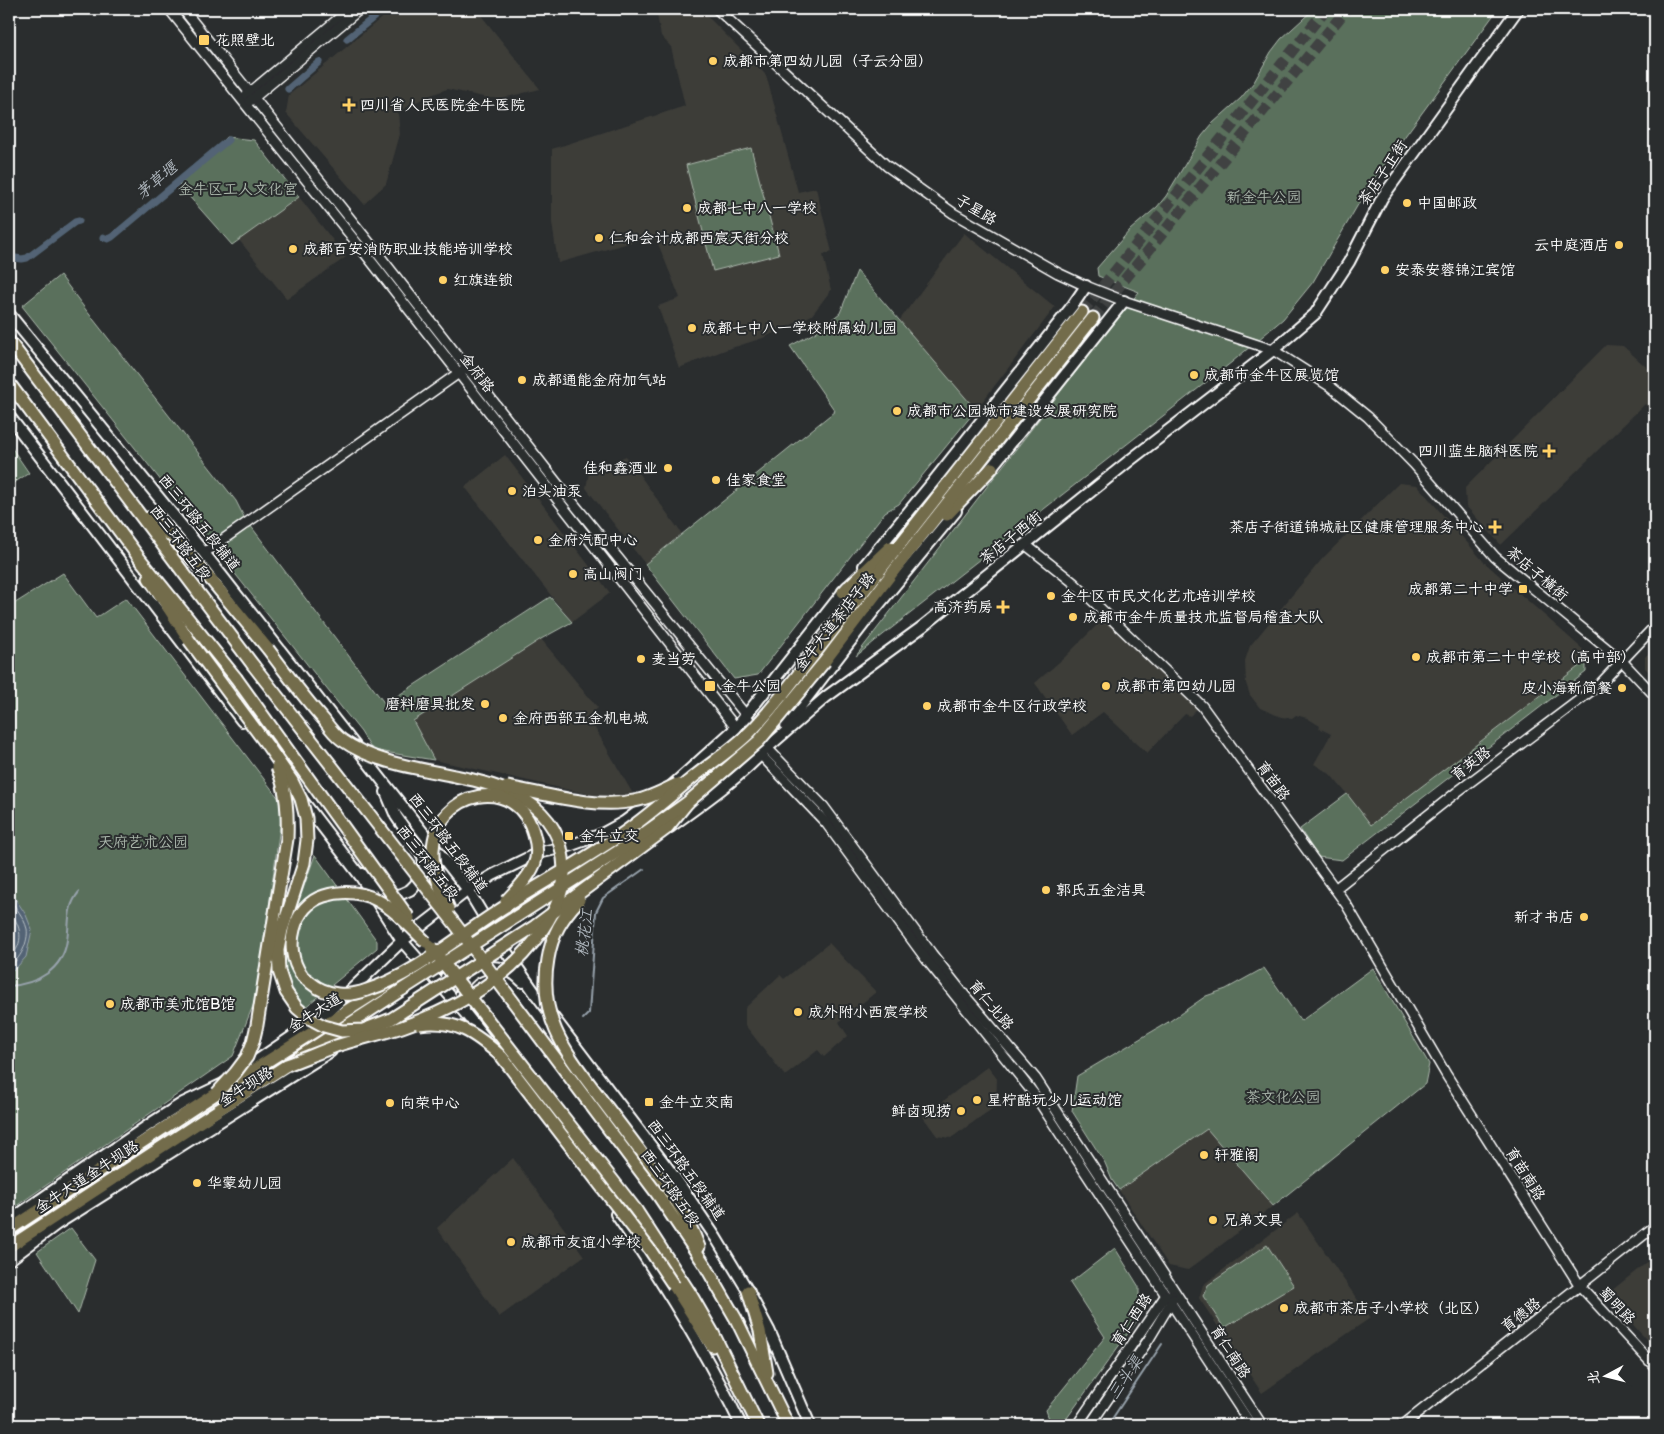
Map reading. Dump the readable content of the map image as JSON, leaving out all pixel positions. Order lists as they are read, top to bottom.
{
  "streets": {
    "highway": [
      "西三环路五段",
      "金牛大道茶店子路",
      "金牛大道",
      "金牛大道金牛坝路"
    ],
    "main road": [
      "茶店子正街",
      "金府路",
      "西三环路五段辅道",
      "茶店子西街",
      "金牛坝路"
    ],
    "street": [
      "子星路",
      "茶店子横街",
      "育英路",
      "育苗路",
      "育苗南路",
      "蜀明路",
      "育德路",
      "育仁西路",
      "育仁南路"
    ]
  },
  "crossings": [
    ["茶店子正街", "子星路"],
    ["茶店子正街", "茶店子西街"],
    ["茶店子正街", "茶店子横街"],
    ["子星路", "茶店子西街"],
    ["子星路", "茶店子横街"],
    ["子星路", "金牛坝路"],
    ["金府路", "茶店子西街"],
    ["金府路", "金牛坝路"],
    ["西三环路五段辅道", "金牛坝路"],
    ["茶店子西街", "茶店子横街"],
    ["茶店子西街", "育苗路"],
    ["茶店子横街", "育英路"],
    ["金牛大道茶店子路", "金牛大道"],
    ["育英路", "育苗路"],
    ["育苗路", "育苗南路"],
    ["金牛大道", "金牛大道金牛坝路"],
    ["金牛坝路", "金牛大道金牛坝路"],
    ["育苗南路", "蜀明路"],
    ["育苗南路", "育德路"],
    ["蜀明路", "育德路"],
    ["育仁西路", "育仁南路"]
  ],
  "water": ["茅草堰", "桃花江", "三斗渠"],
  "parks": [
    "金牛区工人文化宫",
    "新金牛公园",
    "天府艺术公园",
    "茶文化公园"
  ],
  "places": {
    "transit": [
      "花照壁北",
      "成都第二十中学",
      "金牛公园",
      "金牛立交",
      "金牛立交南"
    ],
    "other": [
      "成都市第四幼儿园（子云分园）",
      "中国邮政",
      "成都七中八一学校",
      "仁和会计成都西宸天街分校",
      "云中庭酒店",
      "成都百安消防职业技能培训学校",
      "安泰安蓉锦江宾馆",
      "红旗连锁",
      "成都七中八一学校附属幼儿园",
      "成都市金牛区展览馆",
      "成都通能金府加气站",
      "成都市公园城市建设发展研究院",
      "佳和鑫酒业",
      "佳家食堂",
      "泊头油泵",
      "金府汽配中心",
      "高山阀门",
      "金牛区市民文化艺术培训学校",
      "成都市金牛质量技术监督局稽查大队",
      "成都市第二十中学校（高中部）",
      "麦当劳",
      "成都市第四幼儿园",
      "皮小海新简餐",
      "磨料磨具批发",
      "成都市金牛区行政学校",
      "金府西部五金机电城",
      "郭氏五金洁具",
      "新才书店",
      "成都市美术馆B馆",
      "成外附小西宸学校",
      "星柠酷玩少儿运动馆",
      "向荣中心",
      "鲜卤现捞",
      "轩雅阁",
      "华蒙幼儿园",
      "兄弟文具",
      "成都市友谊小学校",
      "成都市茶店子小学校（北区）"
    ],
    "health": [
      "四川省人民医院金牛医院",
      "四川蓝生脑科医院",
      "茶店子街道锦城社区健康管理服务中心",
      "高济药房"
    ]
  },
  "north": "left"
}
